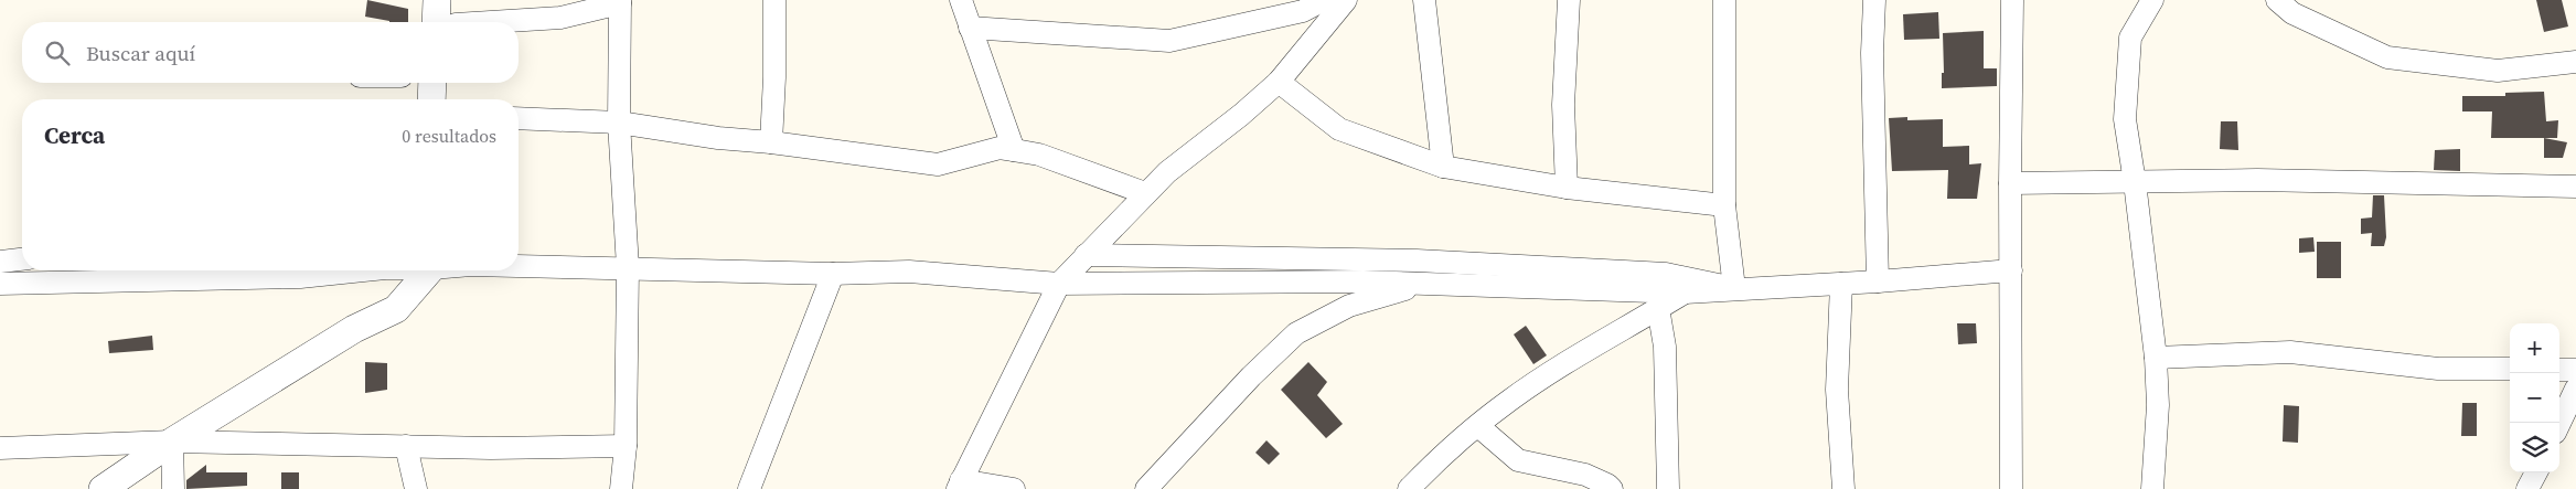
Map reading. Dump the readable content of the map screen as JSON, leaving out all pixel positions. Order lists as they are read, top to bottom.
{
  "page": {
    "search": "Buscar aquí",
    "heading": ["Cerca", "0 resultados"],
    "map_buttons": ["+", "−"]
  }
}
